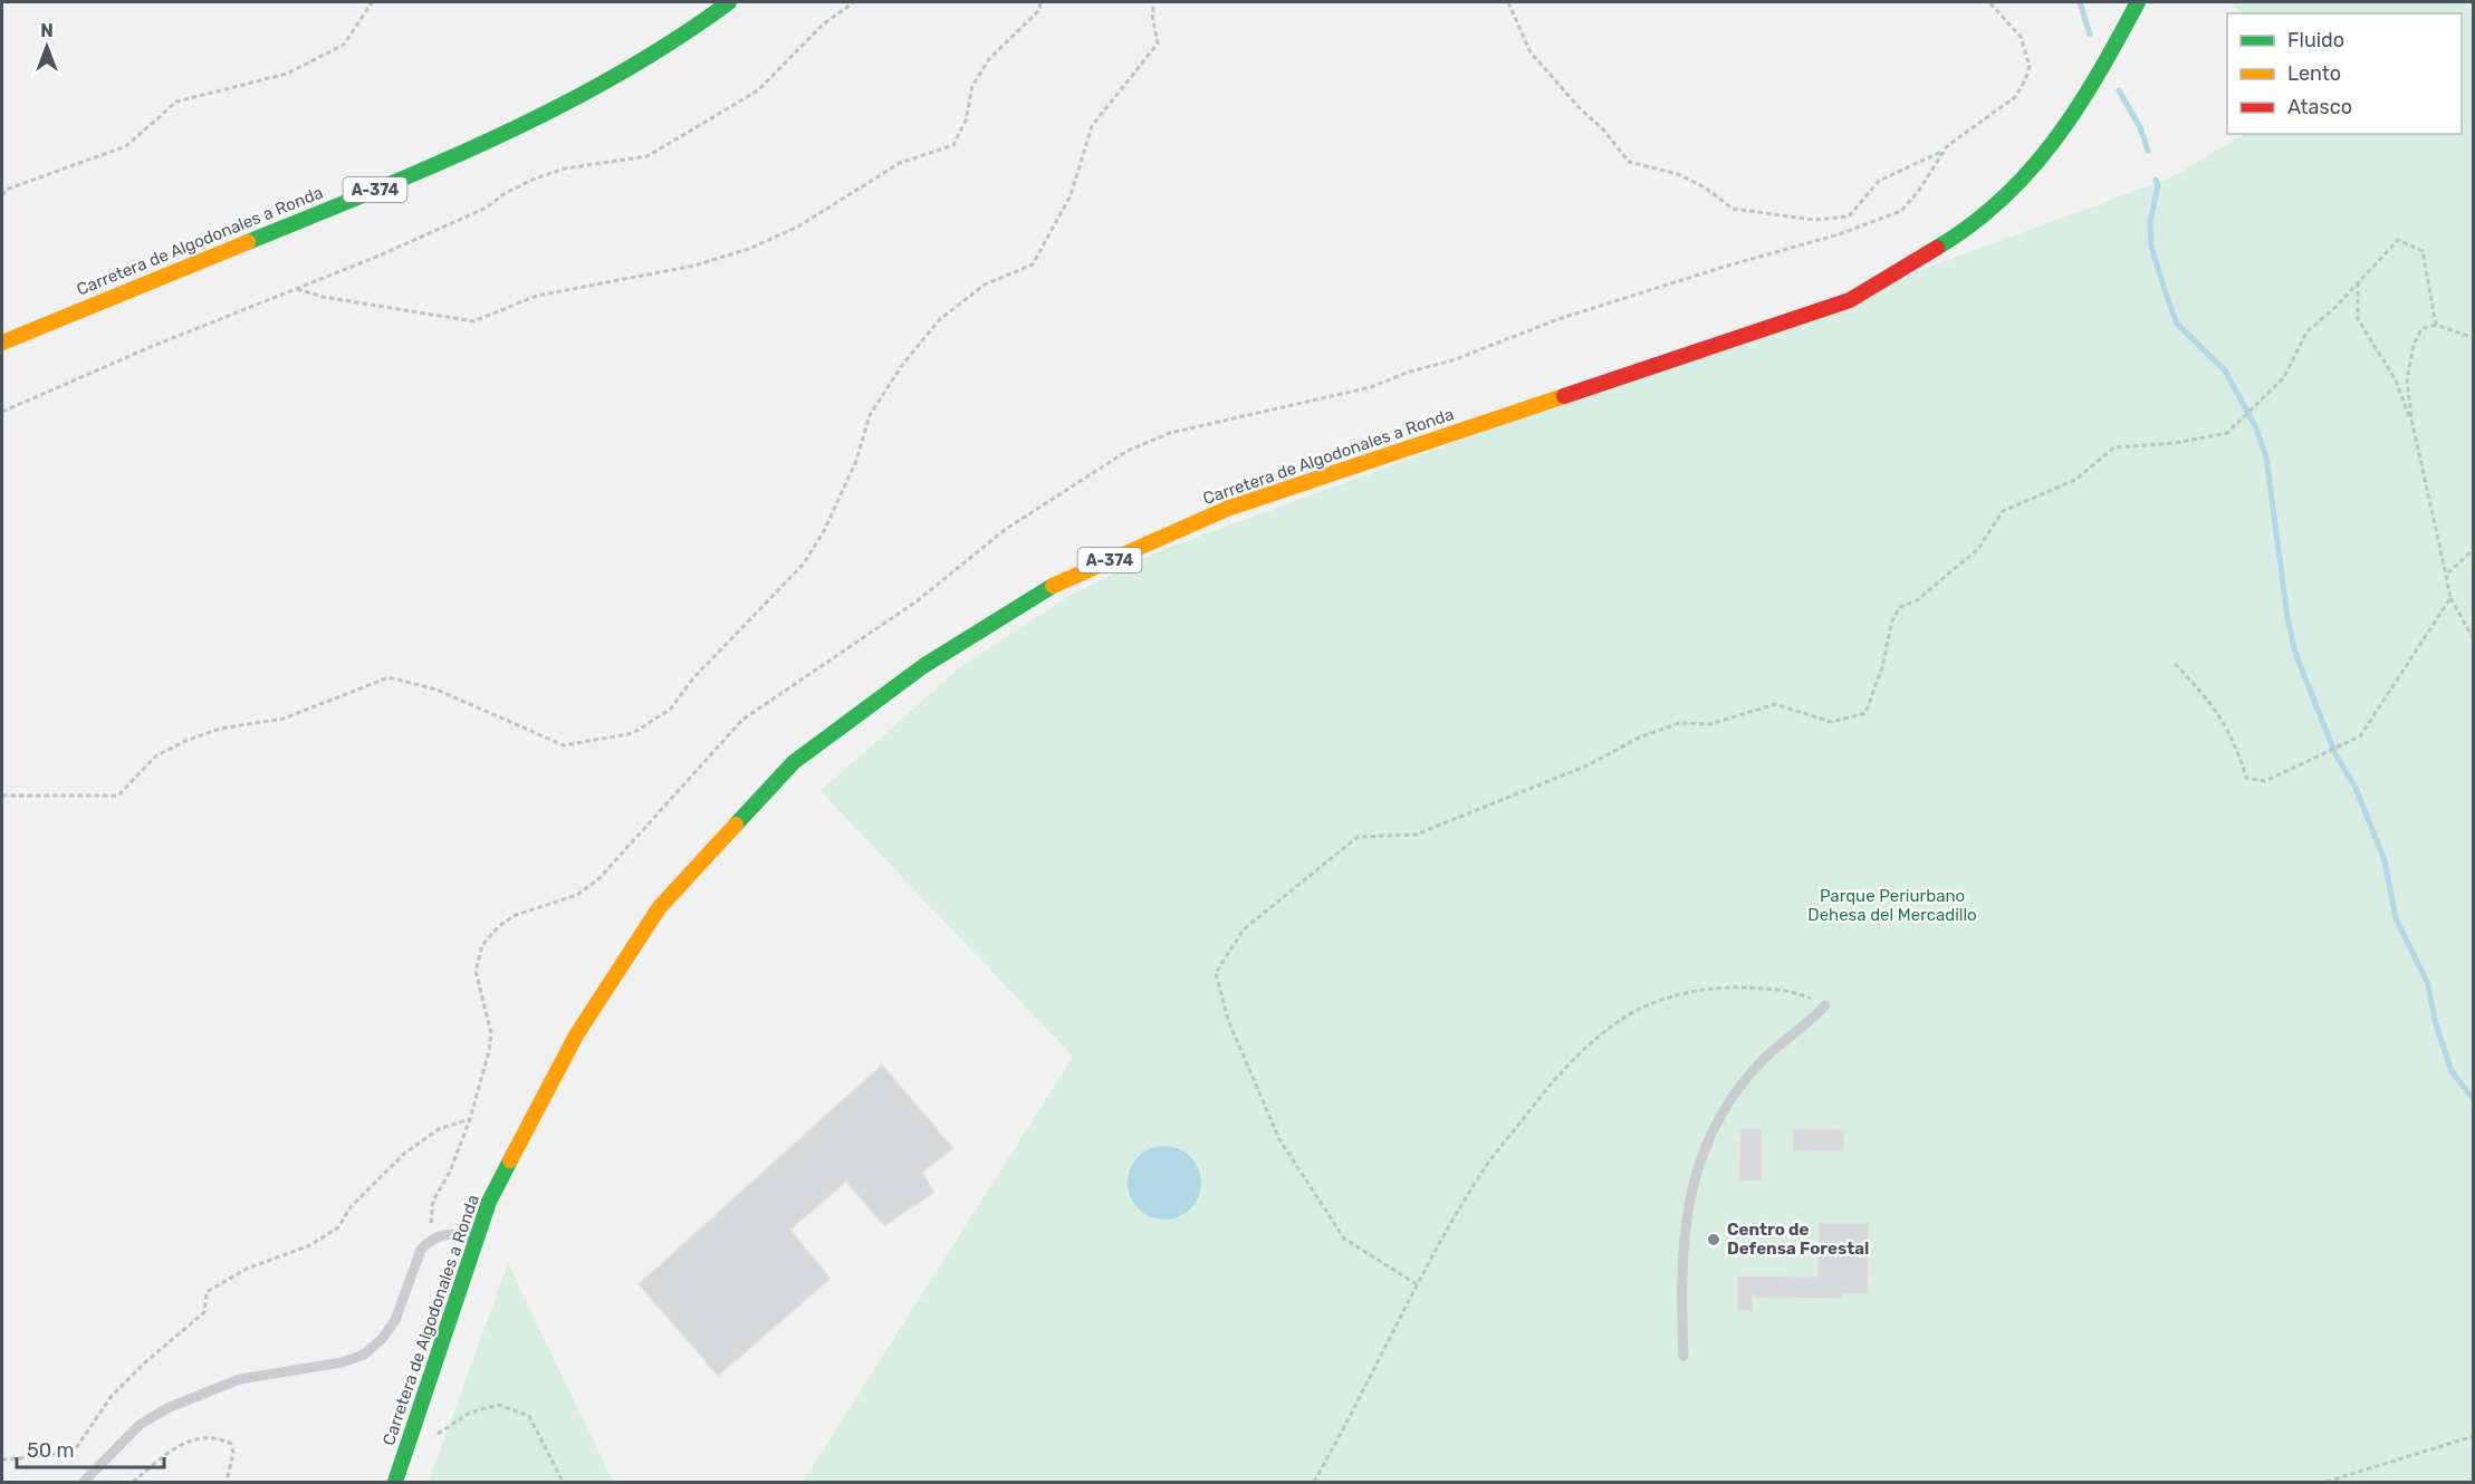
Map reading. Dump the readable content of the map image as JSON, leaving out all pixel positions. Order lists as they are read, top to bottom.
{
  "streets": {
    "main road": ["A-374", "Carretera de Algodonales a Ronda"]
  },
  "parks": ["Parque Periurbano Dehesa del Mercadillo"],
  "places": ["Centro de Defensa Forestal"],
  "legend": ["Fluido", "Lento", "Atasco"],
  "scale_bar": "50 m",
  "north": "top"
}
